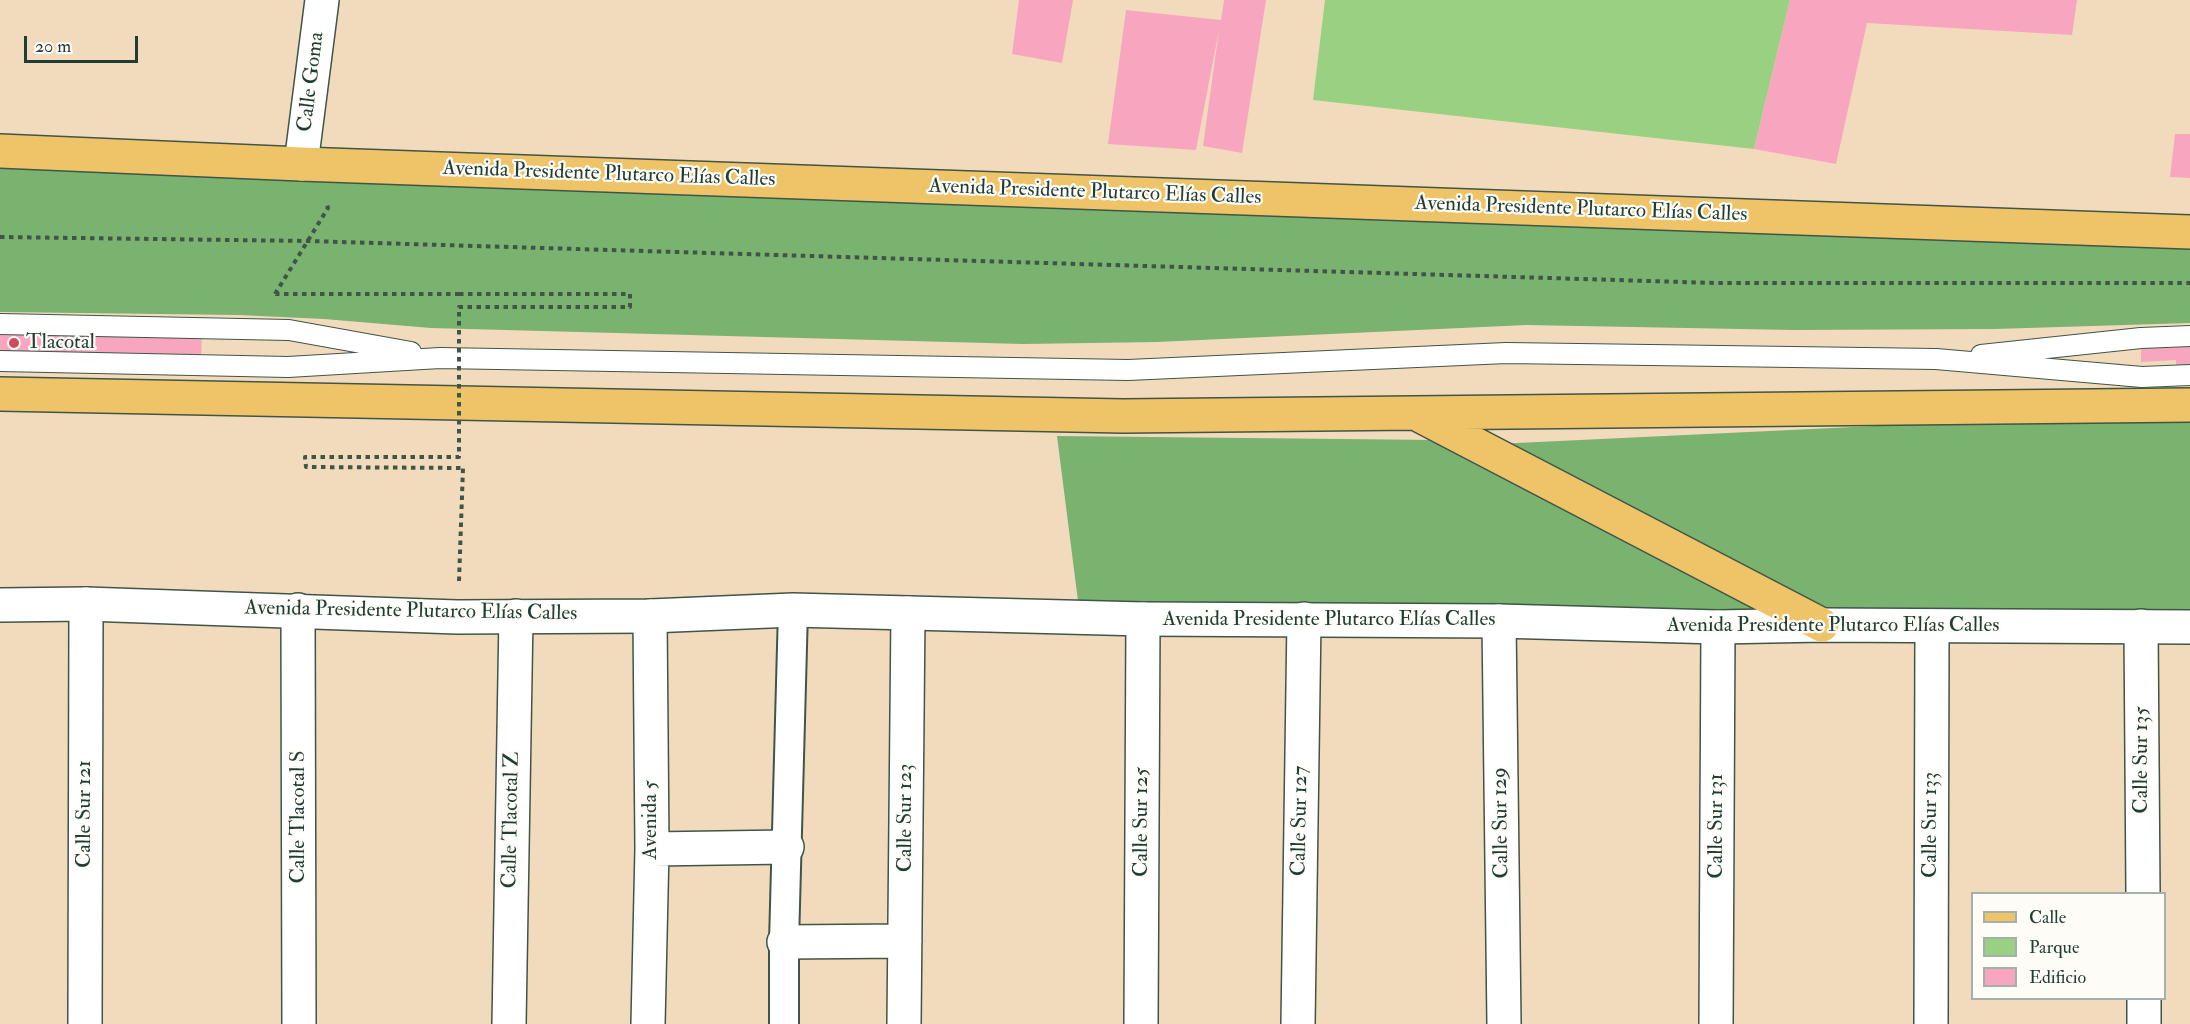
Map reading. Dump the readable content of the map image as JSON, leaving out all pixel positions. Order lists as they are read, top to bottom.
{
  "streets": {
    "main road": ["Avenida Presidente Plutarco Elías Calles"],
    "street": [
      "Calle Goma",
      "Calle Sur 135",
      "Calle Sur 121",
      "Calle Tlacotal S",
      "Calle Sur 123",
      "Calle Tlacotal Z",
      "Avenida 5",
      "Calle Sur 127",
      "Calle Sur 125",
      "Calle Sur 129",
      "Calle Sur 133",
      "Calle Sur 131"
    ]
  },
  "crossings": [
    ["Calle Goma", "Avenida Presidente Plutarco Elías Calles"],
    ["Avenida Presidente Plutarco Elías Calles", "Calle Sur 135"],
    ["Avenida Presidente Plutarco Elías Calles", "Calle Sur 121"],
    ["Avenida Presidente Plutarco Elías Calles", "Calle Tlacotal S"],
    ["Avenida Presidente Plutarco Elías Calles", "Calle Sur 123"],
    ["Avenida Presidente Plutarco Elías Calles", "Calle Tlacotal Z"],
    ["Avenida Presidente Plutarco Elías Calles", "Avenida 5"],
    ["Avenida Presidente Plutarco Elías Calles", "Calle Sur 127"],
    ["Avenida Presidente Plutarco Elías Calles", "Calle Sur 125"],
    ["Avenida Presidente Plutarco Elías Calles", "Calle Sur 129"],
    ["Avenida Presidente Plutarco Elías Calles", "Calle Sur 133"],
    ["Avenida Presidente Plutarco Elías Calles", "Calle Sur 131"]
  ],
  "places": ["Tlacotal"],
  "legend": ["Calle", "Parque", "Edificio"],
  "scale_bar": "20 m"
}
